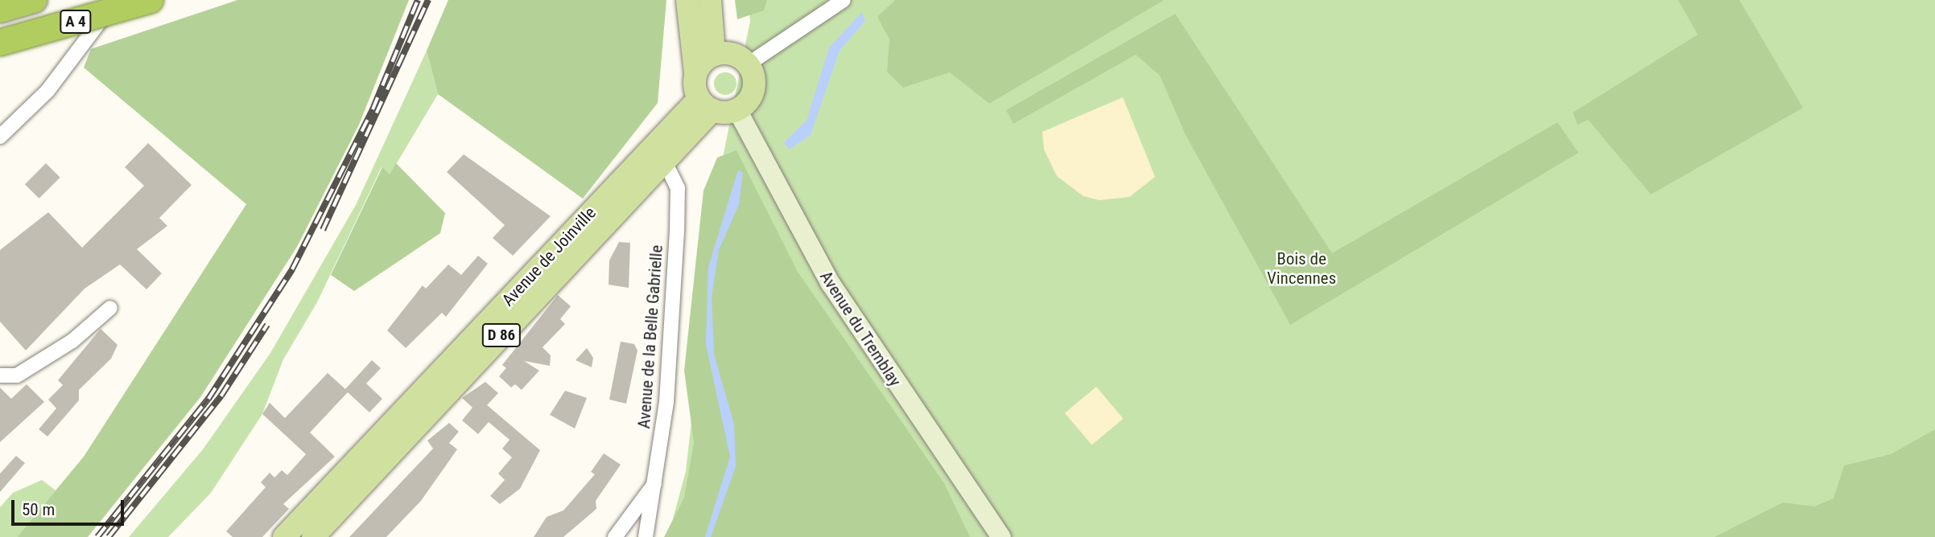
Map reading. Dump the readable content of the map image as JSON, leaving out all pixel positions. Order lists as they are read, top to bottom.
{
  "streets": {
    "highway": ["A 4"],
    "main road": ["Avenue de Joinville", "Avenue du Tremblay", "D 86"],
    "street": ["Avenue de la Belle Gabrielle"]
  },
  "crossings": [
    ["Avenue de Joinville", "Avenue du Tremblay"],
    ["Avenue de Joinville", "Avenue de la Belle Gabrielle"]
  ],
  "parks": ["Bois de Vincennes"],
  "scale_bar": "50 m"
}
